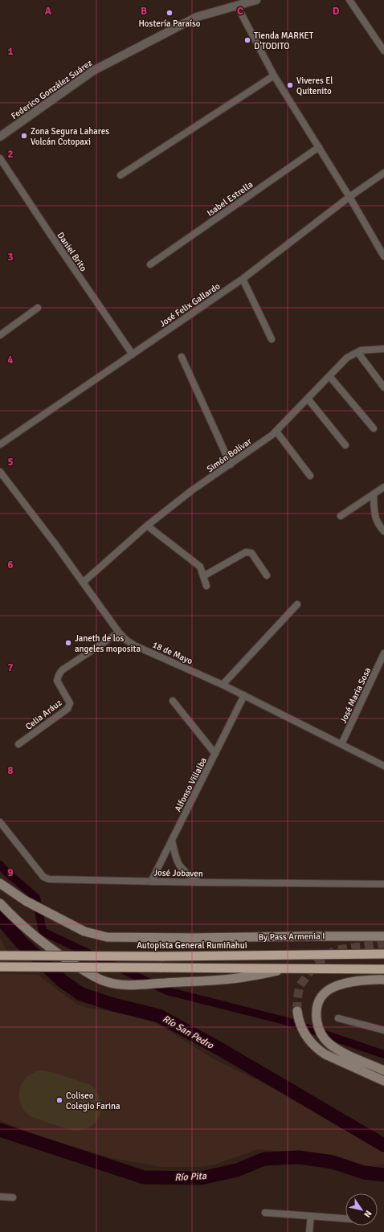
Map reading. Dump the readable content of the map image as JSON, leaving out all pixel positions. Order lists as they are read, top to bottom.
{
  "streets": {
    "highway": ["Autopista General Rumiñahui"],
    "main road": ["By Pass Armenia I"],
    "street": [
      "Federico González Suárez",
      "Isabel Estrella",
      "Daniel Brito",
      "José Felix Gallardo",
      "Simón Bolívar",
      "18 de Mayo",
      "José María Sosa",
      "Celia Aráuz",
      "Alfonso Villalba",
      "José Jobaven"
    ]
  },
  "crossings": [
    ["Daniel Brito", "José Felix Gallardo"],
    ["Simón Bolívar", "18 de Mayo"],
    ["18 de Mayo", "José María Sosa"],
    ["18 de Mayo", "Celia Aráuz"],
    ["18 de Mayo", "Alfonso Villalba"],
    ["Alfonso Villalba", "José Jobaven"]
  ],
  "water": ["Río San Pedro", "Río Pita"],
  "places": [
    "Hostería Paraíso",
    "Tienda MARKET D'TODITO",
    "Viveres El Quitenito",
    "Zona Segura Lahares Volcán Cotopaxi",
    "Janeth de los angeles moposita",
    "Coliseo Colegio Farina"
  ],
  "north": "bottom right",
  "grid": {
    "columns": [
      "A",
      "B",
      "C",
      "D"
    ],
    "rows": [
      "1",
      "2",
      "3",
      "4",
      "5",
      "6",
      "7",
      "8",
      "9"
    ]
  }
}
